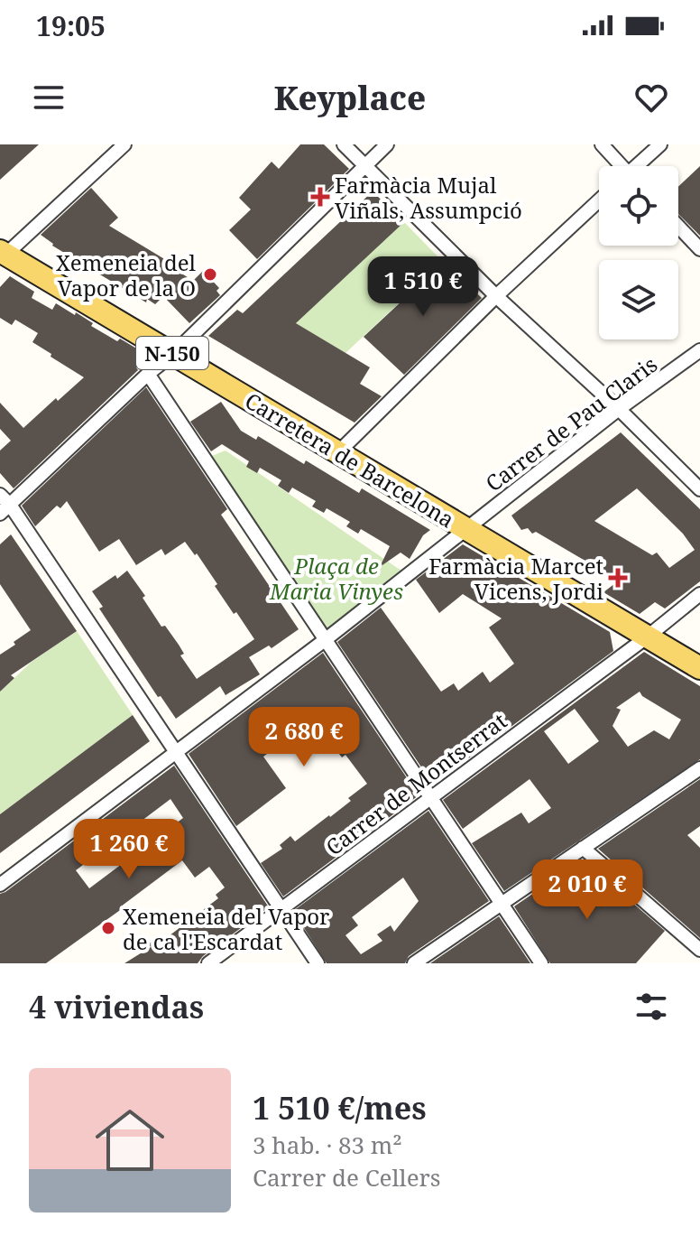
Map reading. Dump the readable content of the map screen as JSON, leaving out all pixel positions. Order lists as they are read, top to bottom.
{
  "streets": {
    "main road": ["N-150", "Carretera de Barcelona"],
    "street": ["Carrer de Pau Claris", "Carrer de Montserrat"]
  },
  "crossings": [
    ["Carrer de Pau Claris", "Carretera de Barcelona"],
    ["Carretera de Barcelona", "Carrer de Montserrat"]
  ],
  "parks": ["Plaça de Maria Vinyes"],
  "places": {
    "health": ["Farmàcia Mujal Viñals, Assumpció", "Farmàcia Marcet Vicens, Jordi"],
    "other": ["Xemeneia del Vapor de la O", "Xemeneia del Vapor de ca l'Escardat"]
  },
  "page": {
    "status": "19:05",
    "header": "Keyplace",
    "price": [
      "1 510 €",
      "2 680 €",
      "1 260 €",
      "2 010 €"
    ],
    "heading": "4 viviendas",
    "list": [
      {
        "name": "1 510 €/mes",
        "note": "3 hab. · 83 m² · Carrer de Cellers"
      }
    ]
  }
}
